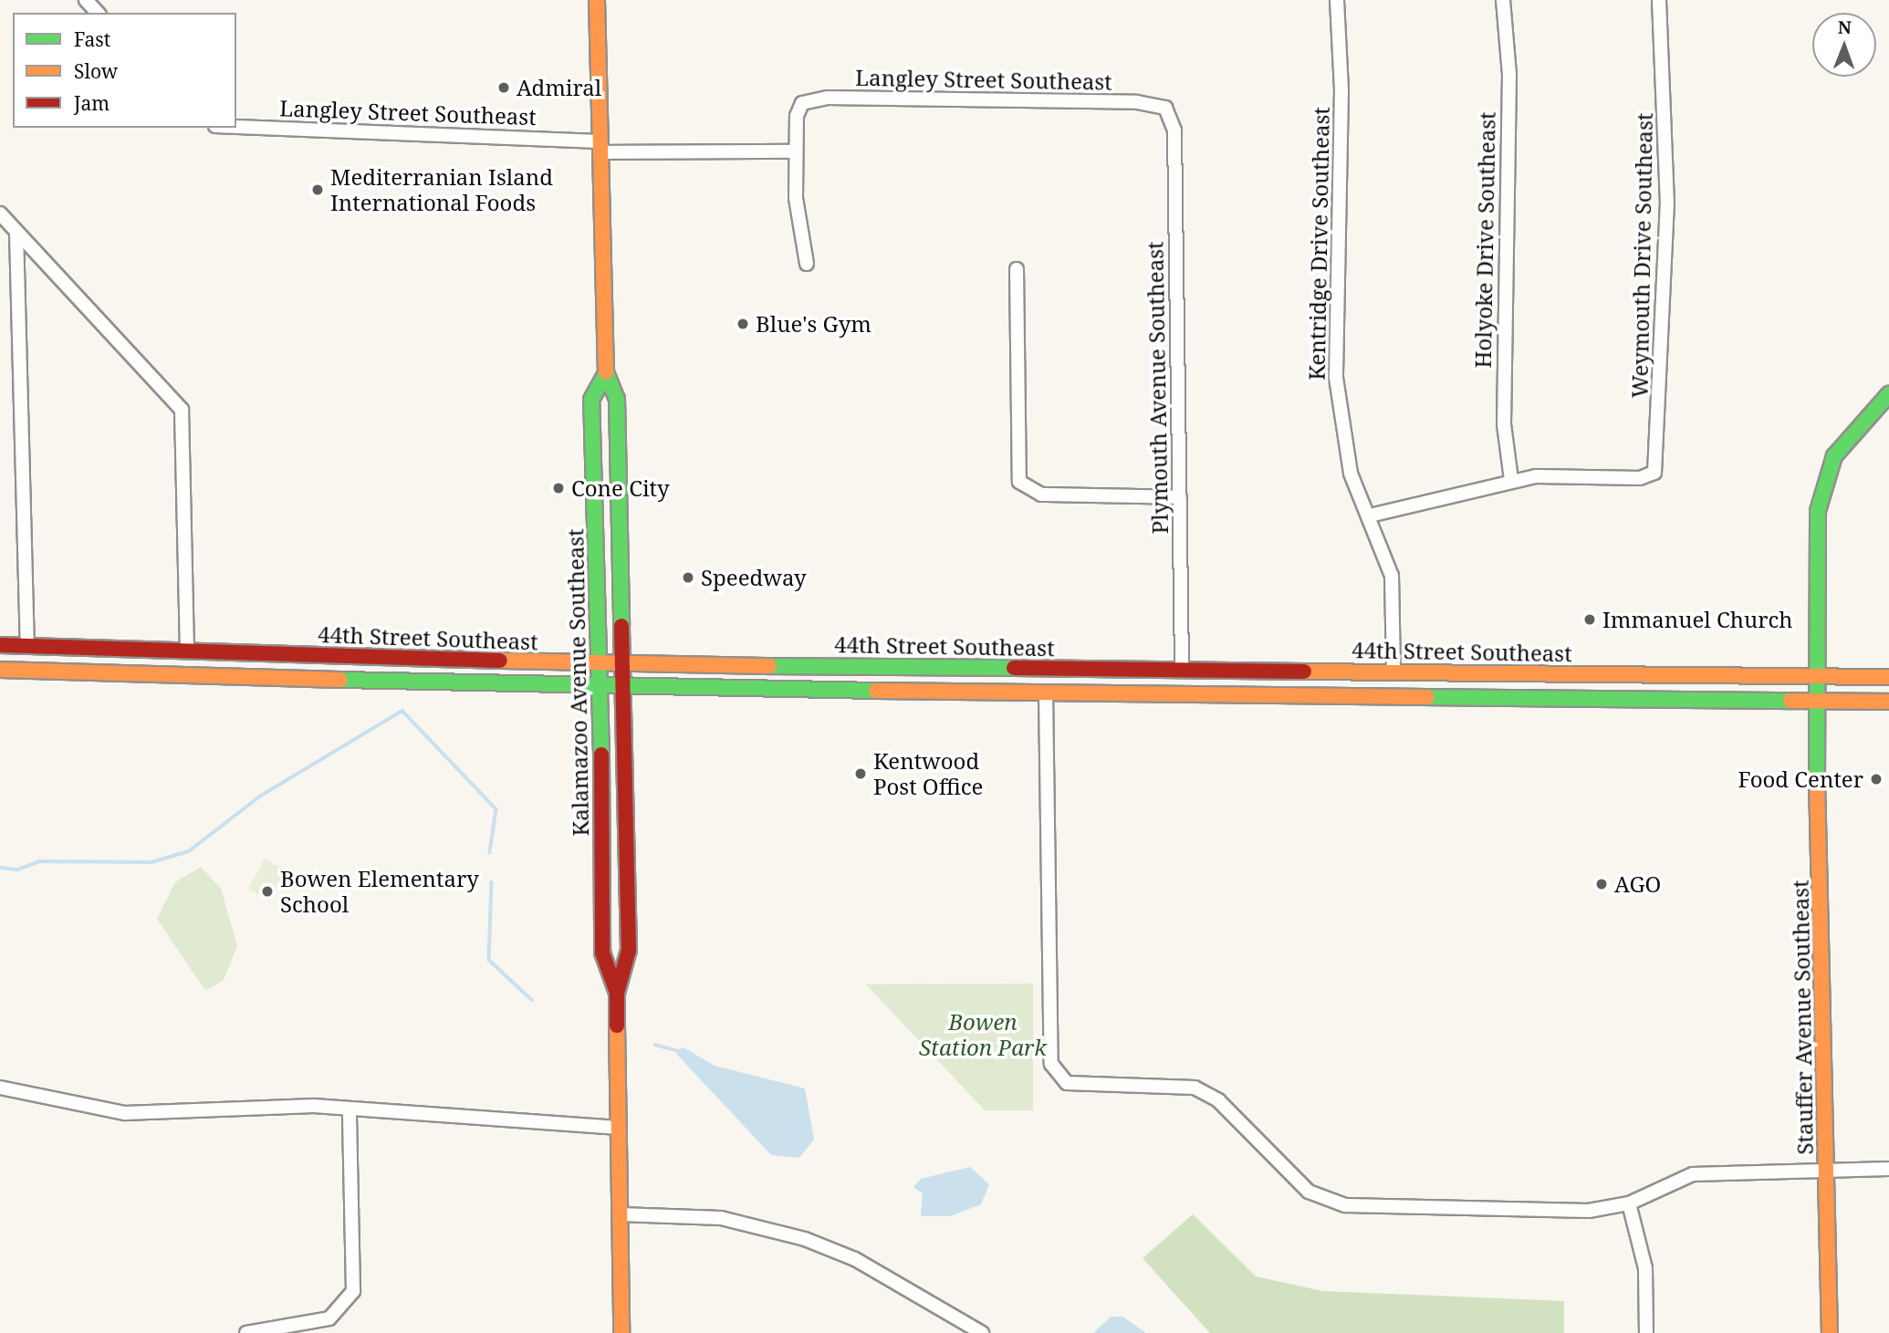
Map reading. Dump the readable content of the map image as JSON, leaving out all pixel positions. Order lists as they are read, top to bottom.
{
  "streets": {
    "main road": ["44th Street Southeast", "Kalamazoo Avenue Southeast", "Stauffer Avenue Southeast"],
    "street": [
      "Langley Street Southeast",
      "Holyoke Drive Southeast",
      "Kentridge Drive Southeast",
      "Weymouth Drive Southeast",
      "Plymouth Avenue Southeast"
    ]
  },
  "crossings": [
    ["Langley Street Southeast", "Plymouth Avenue Southeast"],
    ["Langley Street Southeast", "Kalamazoo Avenue Southeast"],
    ["Holyoke Drive Southeast", "Weymouth Drive Southeast"],
    ["Kentridge Drive Southeast", "44th Street Southeast"],
    ["Plymouth Avenue Southeast", "44th Street Southeast"],
    ["44th Street Southeast", "Kalamazoo Avenue Southeast"],
    ["44th Street Southeast", "Stauffer Avenue Southeast"]
  ],
  "parks": ["Bowen Station Park"],
  "places": [
    "Admiral",
    "Mediterranian Island International Foods",
    "Blue's Gym",
    "Cone City",
    "Speedway",
    "Immanuel Church",
    "Kentwood Post Office",
    "Food Center",
    "AGO",
    "Bowen Elementary School"
  ],
  "legend": ["Fast", "Slow", "Jam"],
  "north": "top"
}
